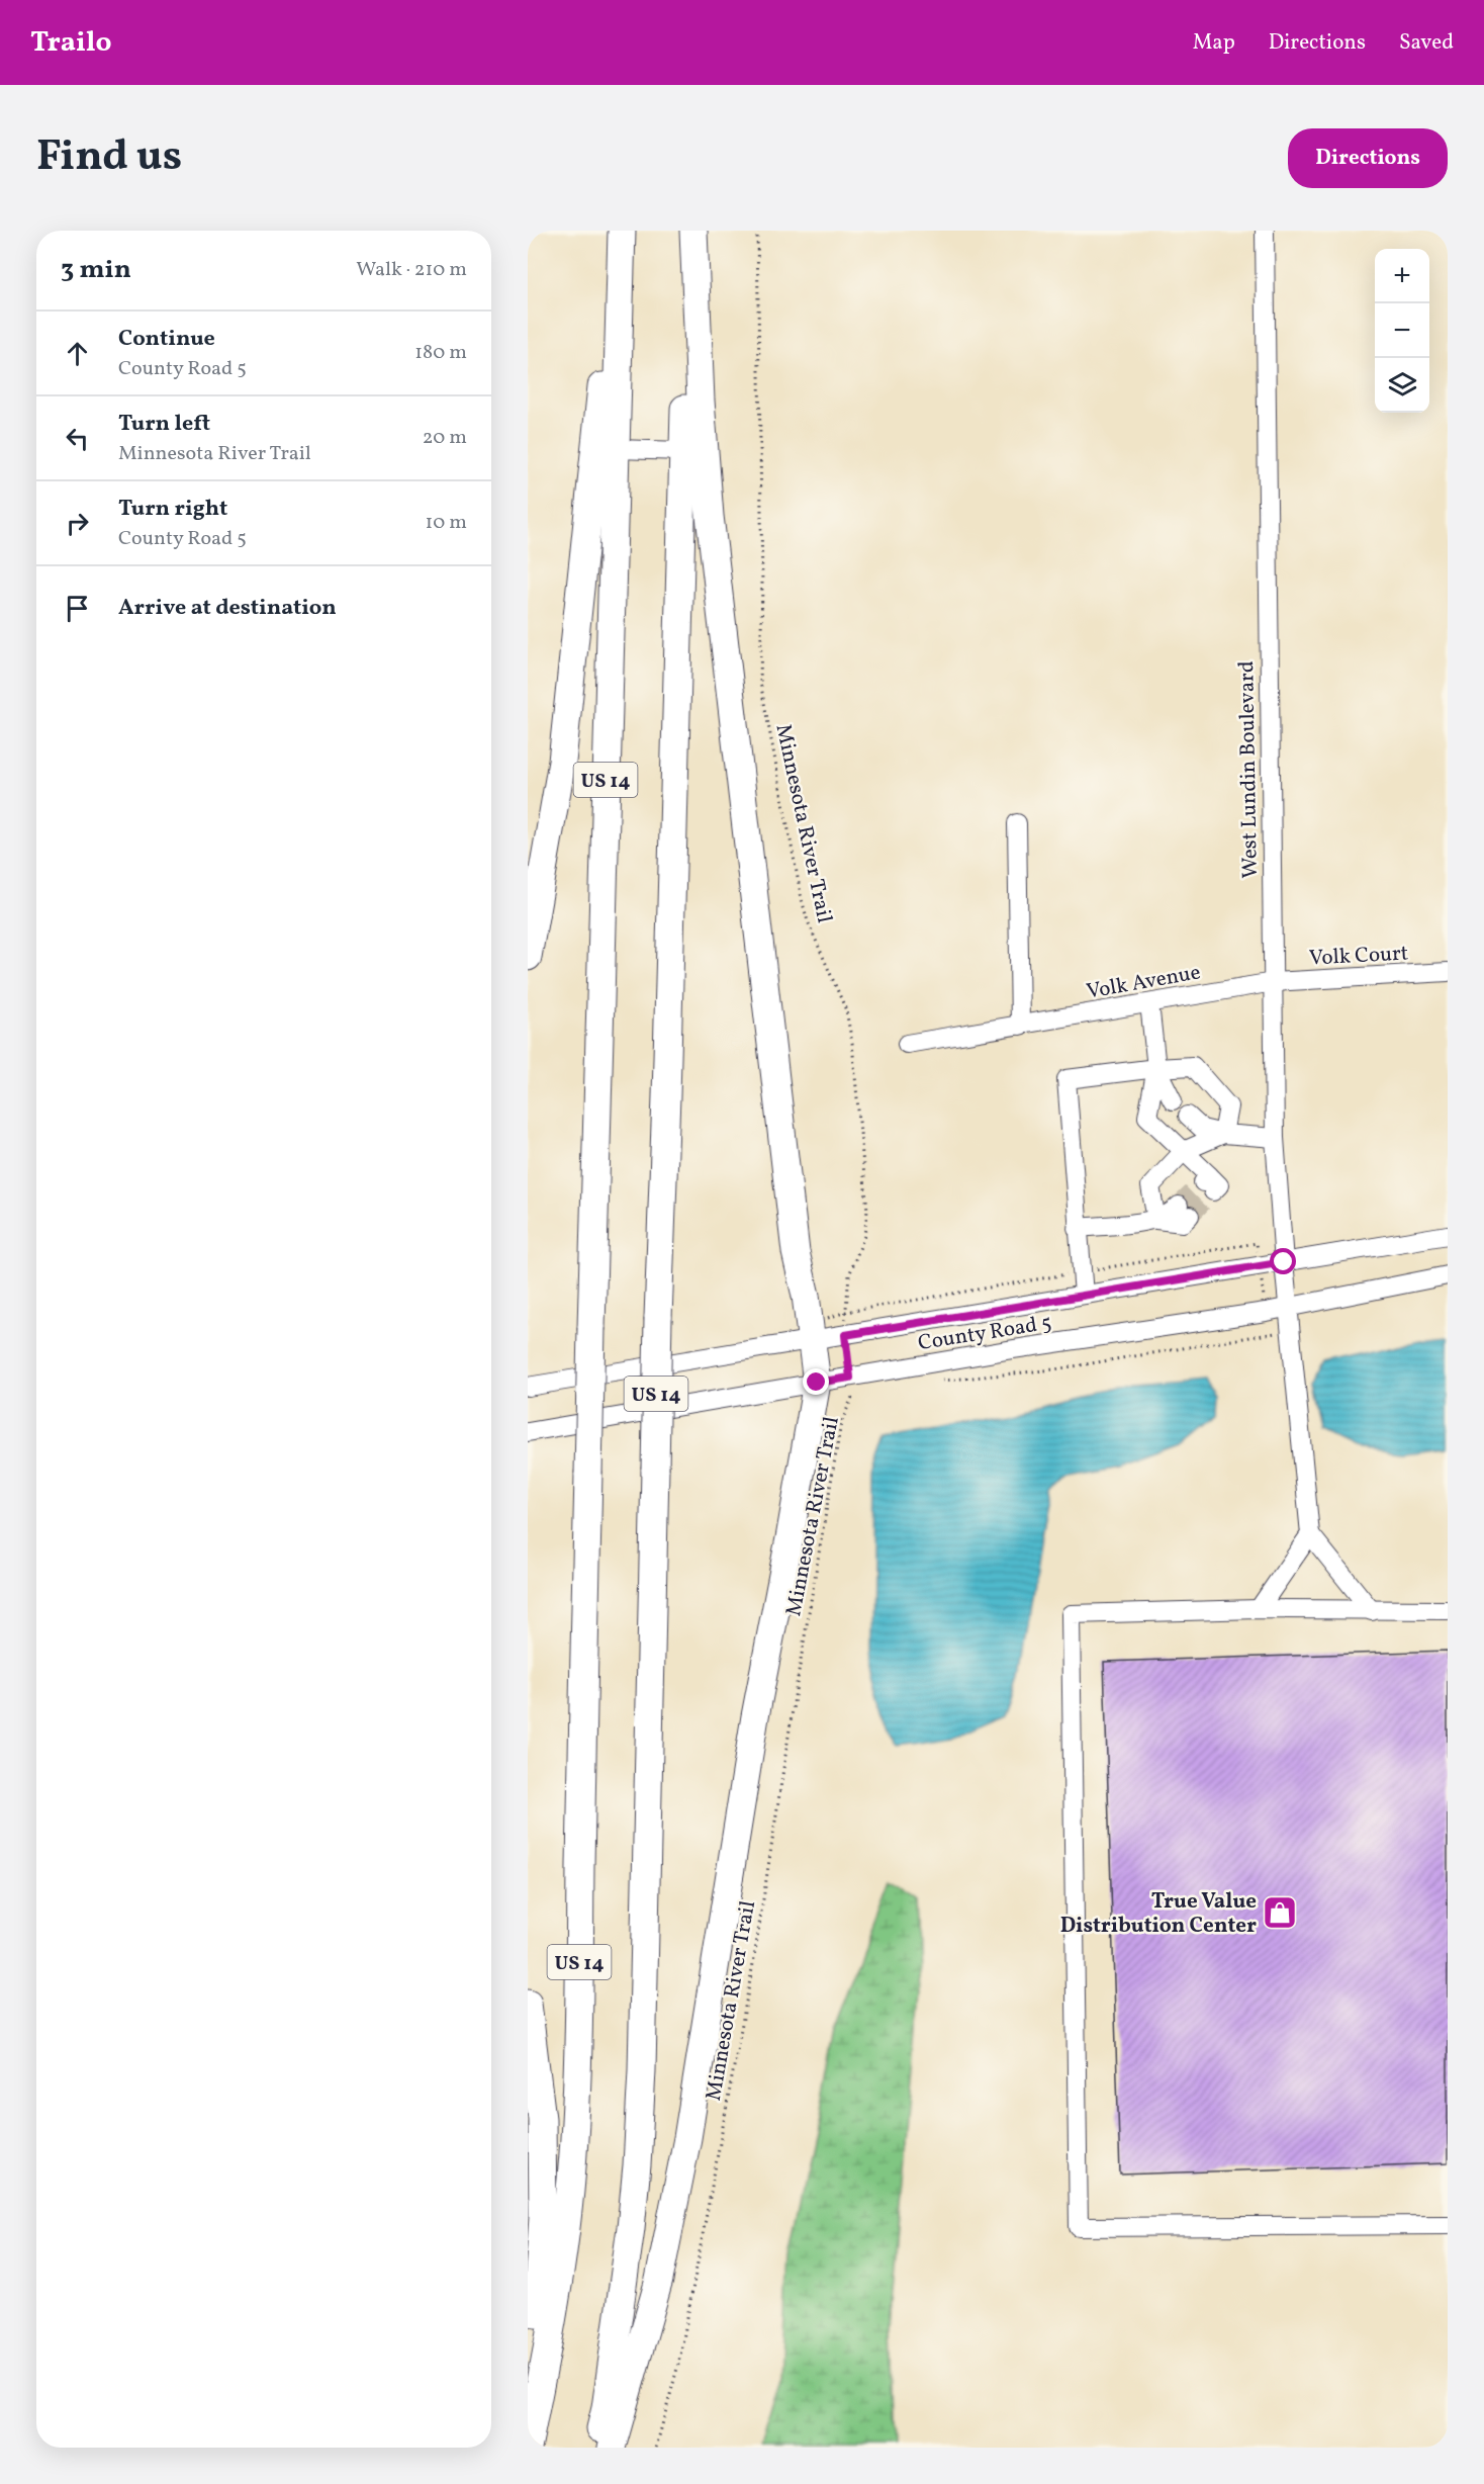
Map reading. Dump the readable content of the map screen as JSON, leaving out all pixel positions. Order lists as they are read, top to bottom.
{
  "streets": {
    "highway": ["US 14"],
    "street": [
      "West Lundin Boulevard",
      "Volk Court",
      "Volk Avenue",
      "County Road 5"
    ],
    "path": ["Minnesota River Trail"]
  },
  "crossings": [
    ["West Lundin Boulevard", "Volk Court"],
    ["West Lundin Boulevard", "Volk Avenue"],
    ["West Lundin Boulevard", "County Road 5"],
    ["Minnesota River Trail", "County Road 5"],
    ["Volk Court", "Volk Avenue"]
  ],
  "places": {
    "shop": ["True Value Distribution Center"]
  },
  "page": {
    "header": "Trailo",
    "nav": ["Map", "Directions", "Saved"],
    "title": "Find us",
    "buttons": "Directions",
    "heading": ["3 min", "Walk · 210 m"],
    "map_buttons": ["+", "−"],
    "list": [
      ["Continue", "County Road 5", "180 m"],
      ["Turn left", "Minnesota River Trail", "20 m"],
      ["Turn right", "County Road 5", "10 m"],
      "Arrive at destination"
    ]
  }
}
